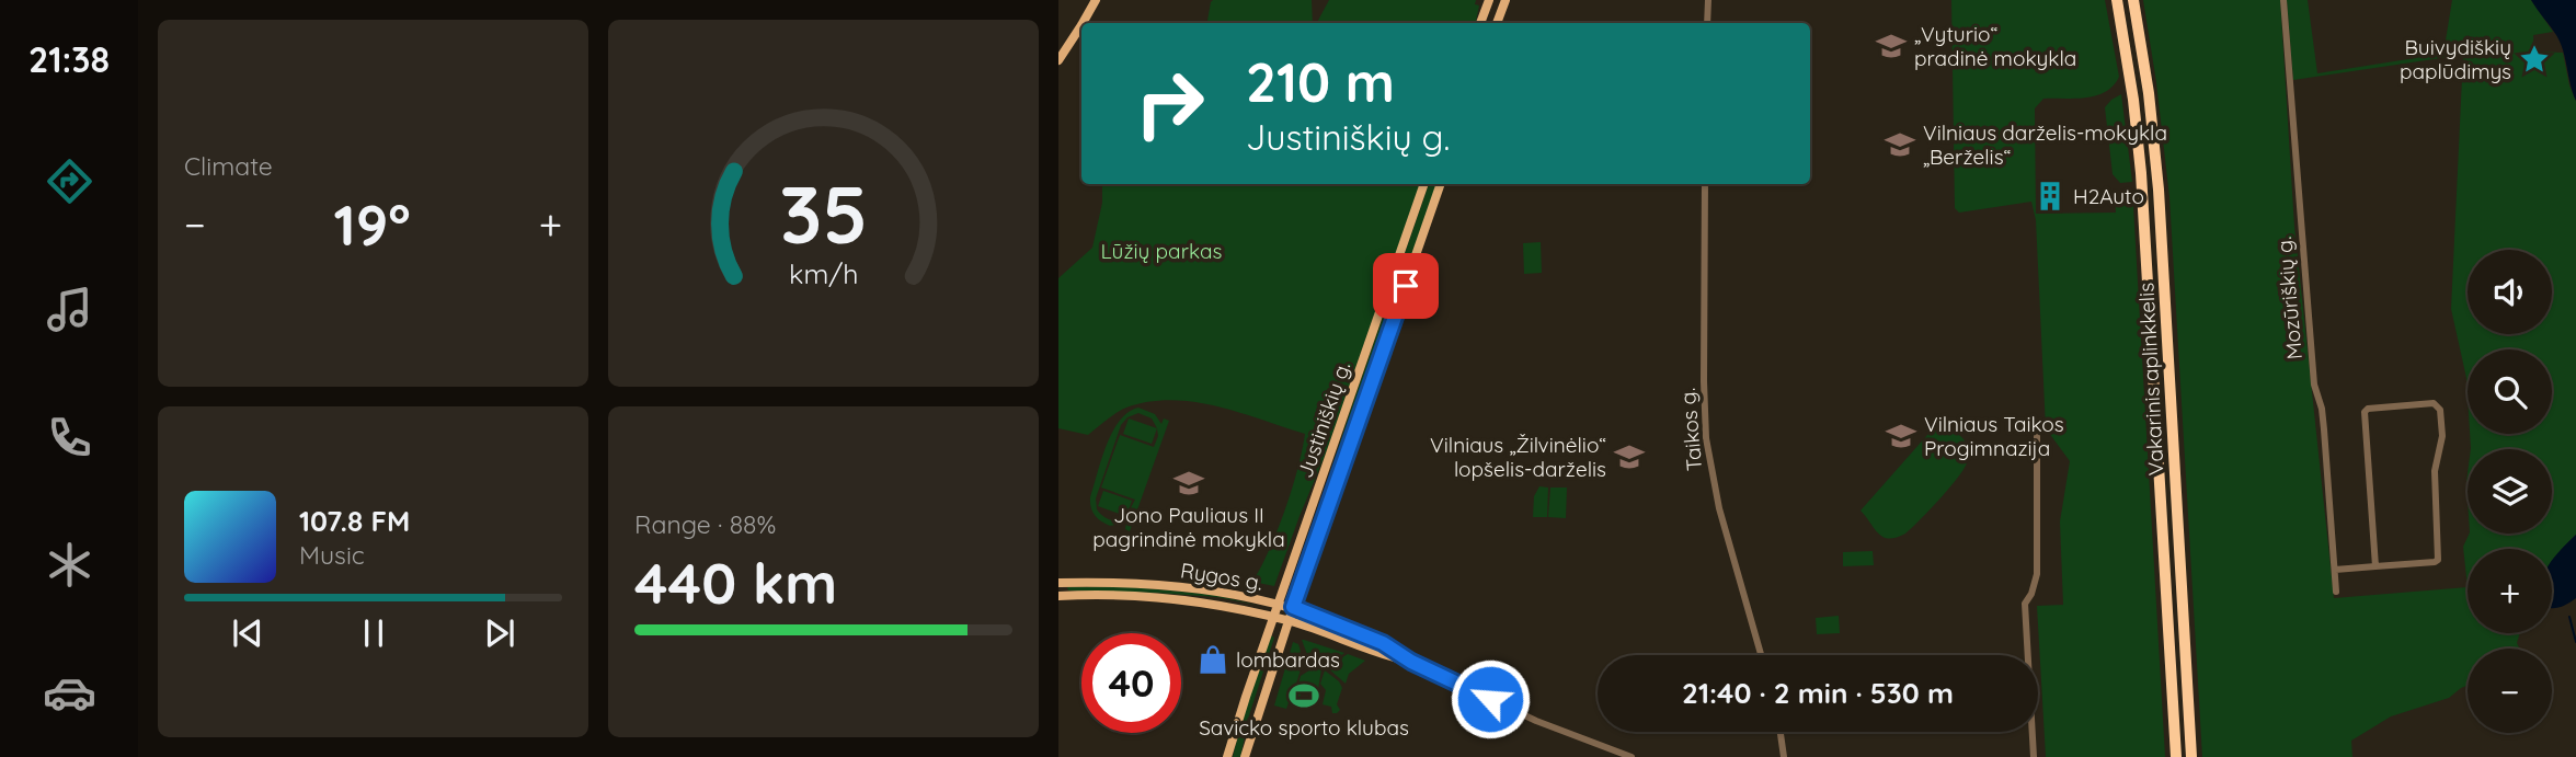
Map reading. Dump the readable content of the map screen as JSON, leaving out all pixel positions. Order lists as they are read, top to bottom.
{
  "streets": {
    "highway": ["Vakarinis aplinkkelis"],
    "main road": ["Justiniškių g.", "Rygos g."],
    "street": ["Mozūriškių g.", "Taikos g."]
  },
  "crossings": [
    ["Justiniškių g.", "Rygos g."]
  ],
  "parks": ["Lūžių parkas"],
  "places": {
    "school or university": [
      "„Vyturio“ pradinė mokykla",
      "Vilniaus darželis-mokykla „Berželis“",
      "Vilniaus Taikos Progimnazija",
      "Vilniaus „Žilvinėlio“ lopšelis-darželis",
      "Jono Pauliaus II pagrindinė mokykla"
    ],
    "place": ["Buivydiškių paplūdimys"],
    "building": ["H2Auto"],
    "shop": ["lombardas"],
    "sports": ["Savicko sporto klubas"]
  },
  "page": {
    "tabs": "21:38",
    "tile": [
      "Climate",
      ["Range · 88%", "440 km"]
    ],
    "turn": ["210 m", "Justiniškių g."],
    "heat": ["−", "19°", "+"],
    "map_buttons": ["+", "−"],
    "song": ["107.8 FM", "Music"],
    "limit": "40",
    "trip": "21:40 · 2 min · 530 m",
    "gauge": ["35", "km/h"]
  }
}
